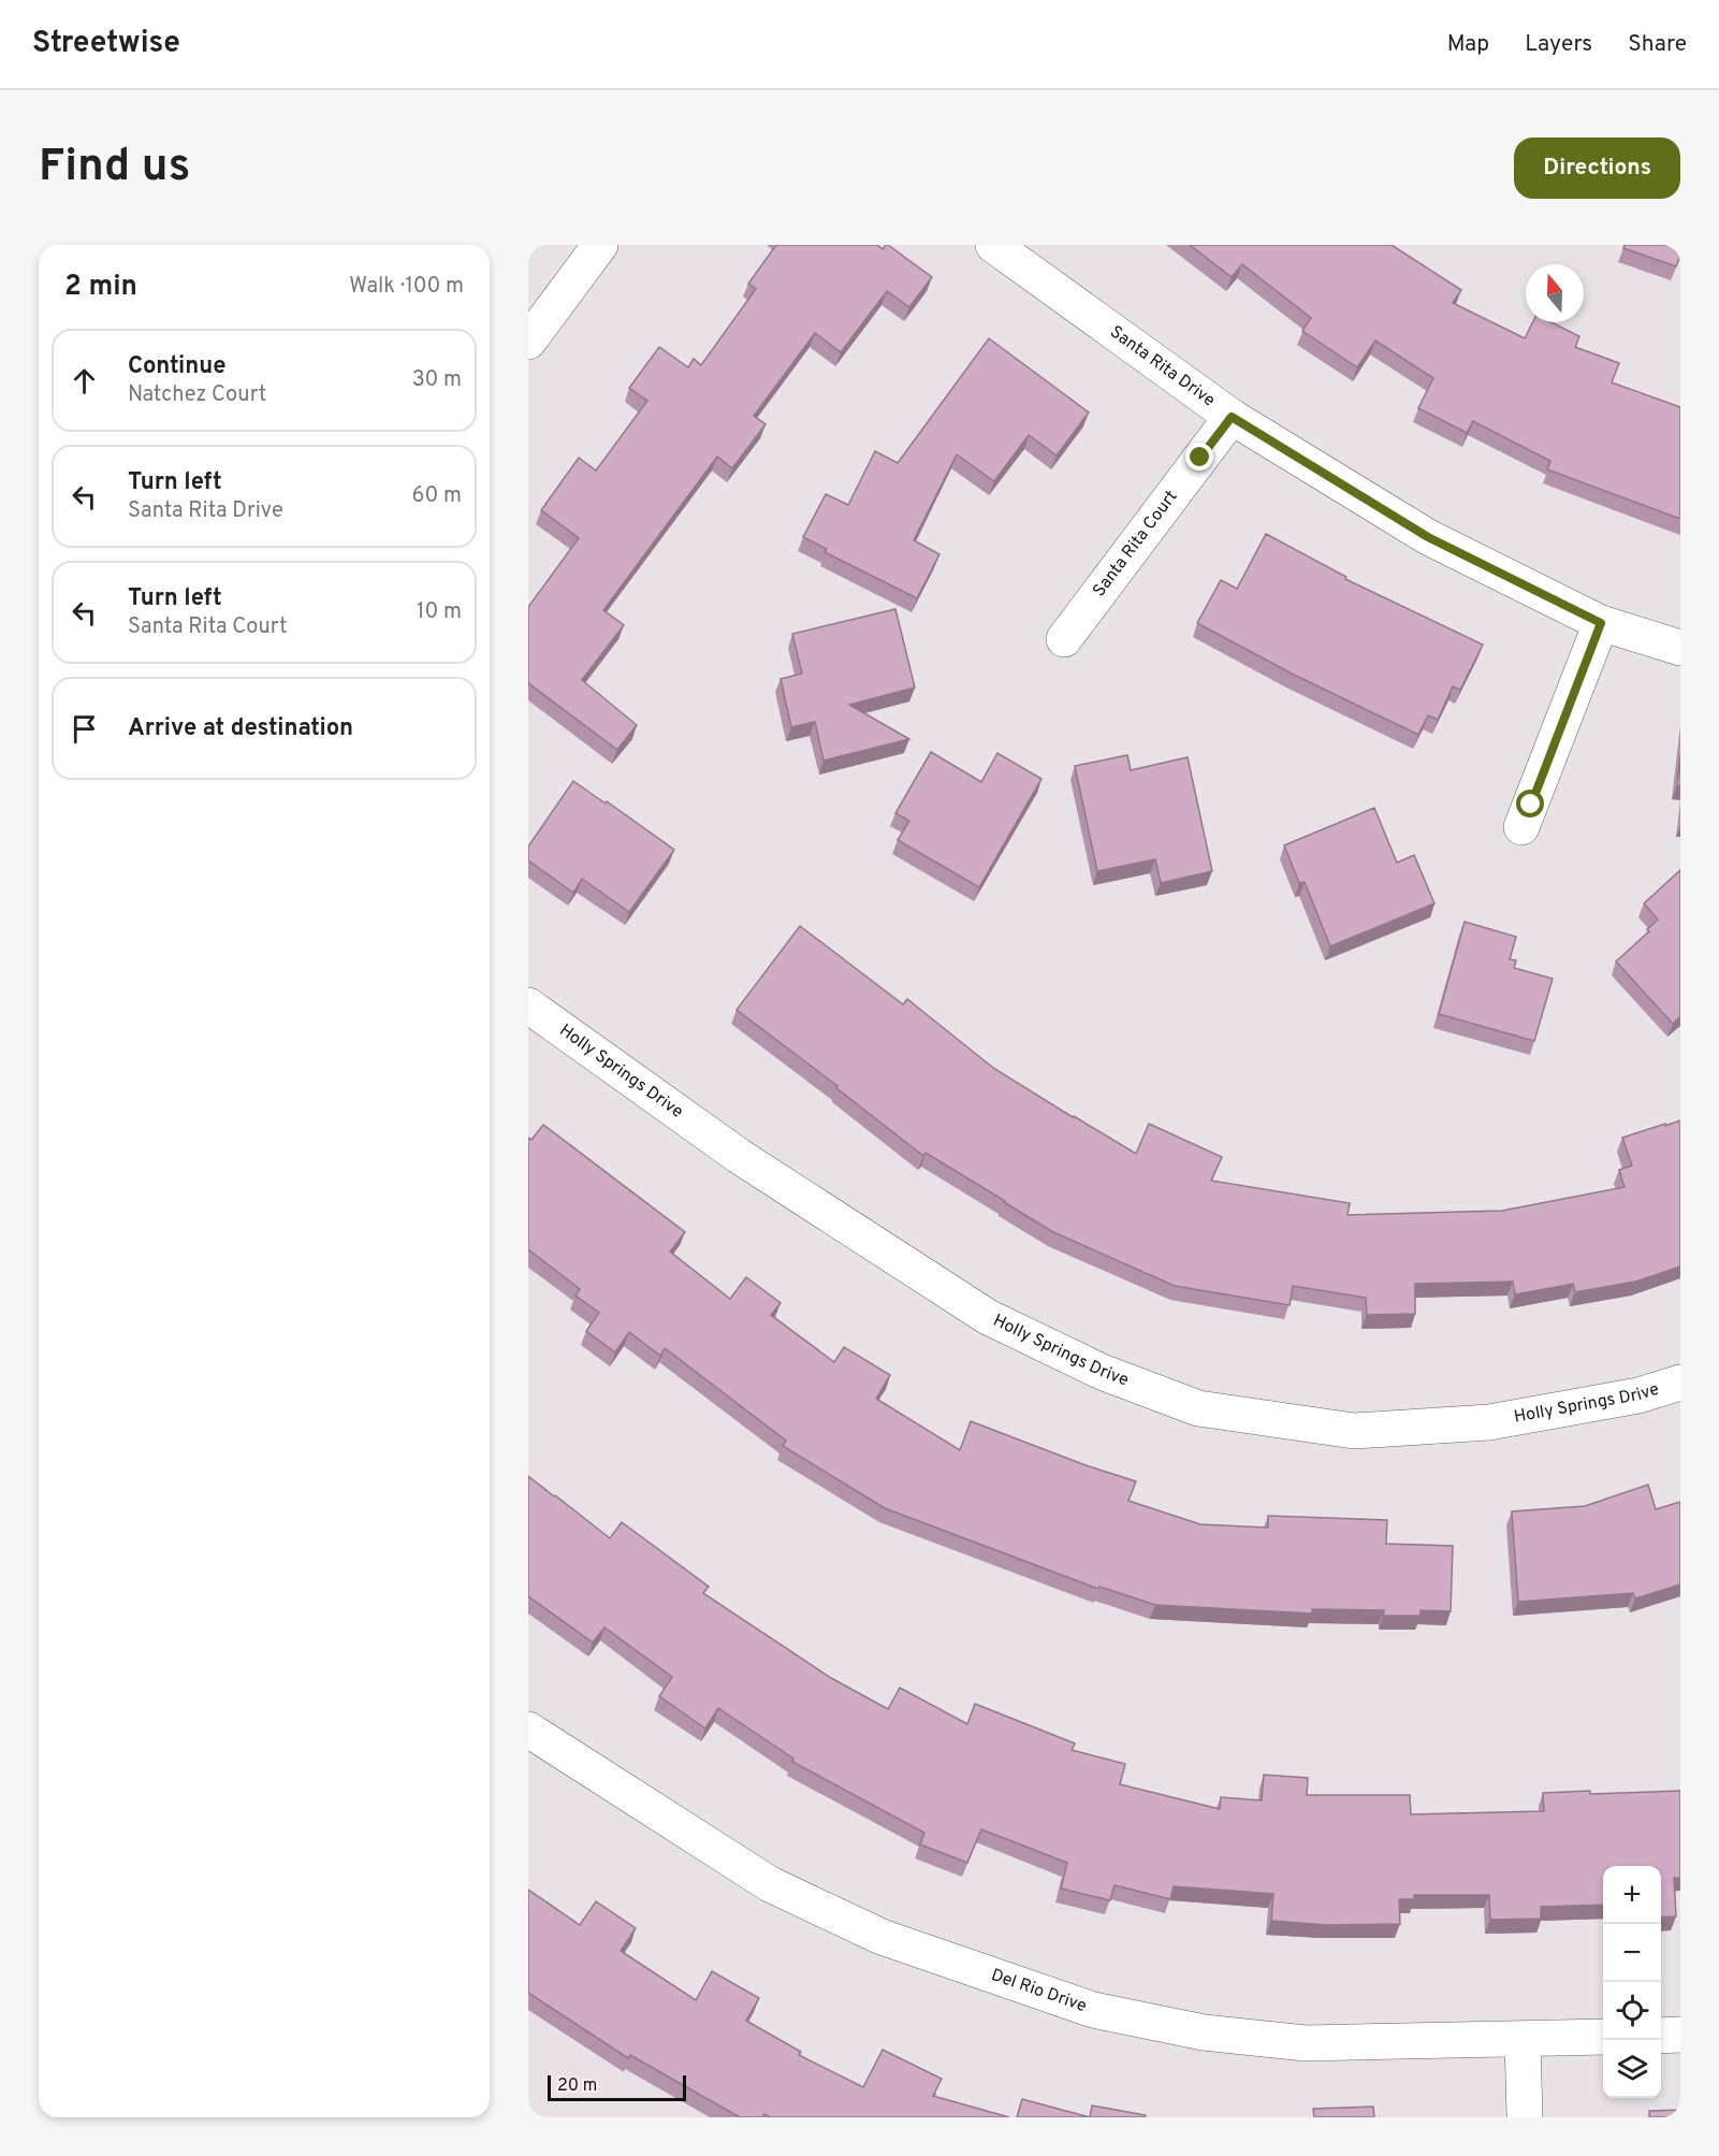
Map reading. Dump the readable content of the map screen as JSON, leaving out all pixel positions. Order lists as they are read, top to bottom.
{
  "streets": {
    "street": [
      "Santa Rita Drive",
      "Santa Rita Court",
      "Holly Springs Drive",
      "Del Rio Drive"
    ]
  },
  "crossings": [
    ["Santa Rita Drive", "Santa Rita Court"]
  ],
  "scale_bar": "20 m",
  "north": "top",
  "page": {
    "header": "Streetwise",
    "nav": ["Map", "Layers", "Share"],
    "buttons": "Directions",
    "title": "Find us",
    "heading": ["2 min", "Walk · 100 m"],
    "list": [
      ["Continue", "Natchez Court", "30 m"],
      ["Turn left", "Santa Rita Drive", "60 m"],
      ["Turn left", "Santa Rita Court", "10 m"],
      "Arrive at destination"
    ],
    "map_buttons": ["+", "−"],
    "scale": "20 m"
  }
}
